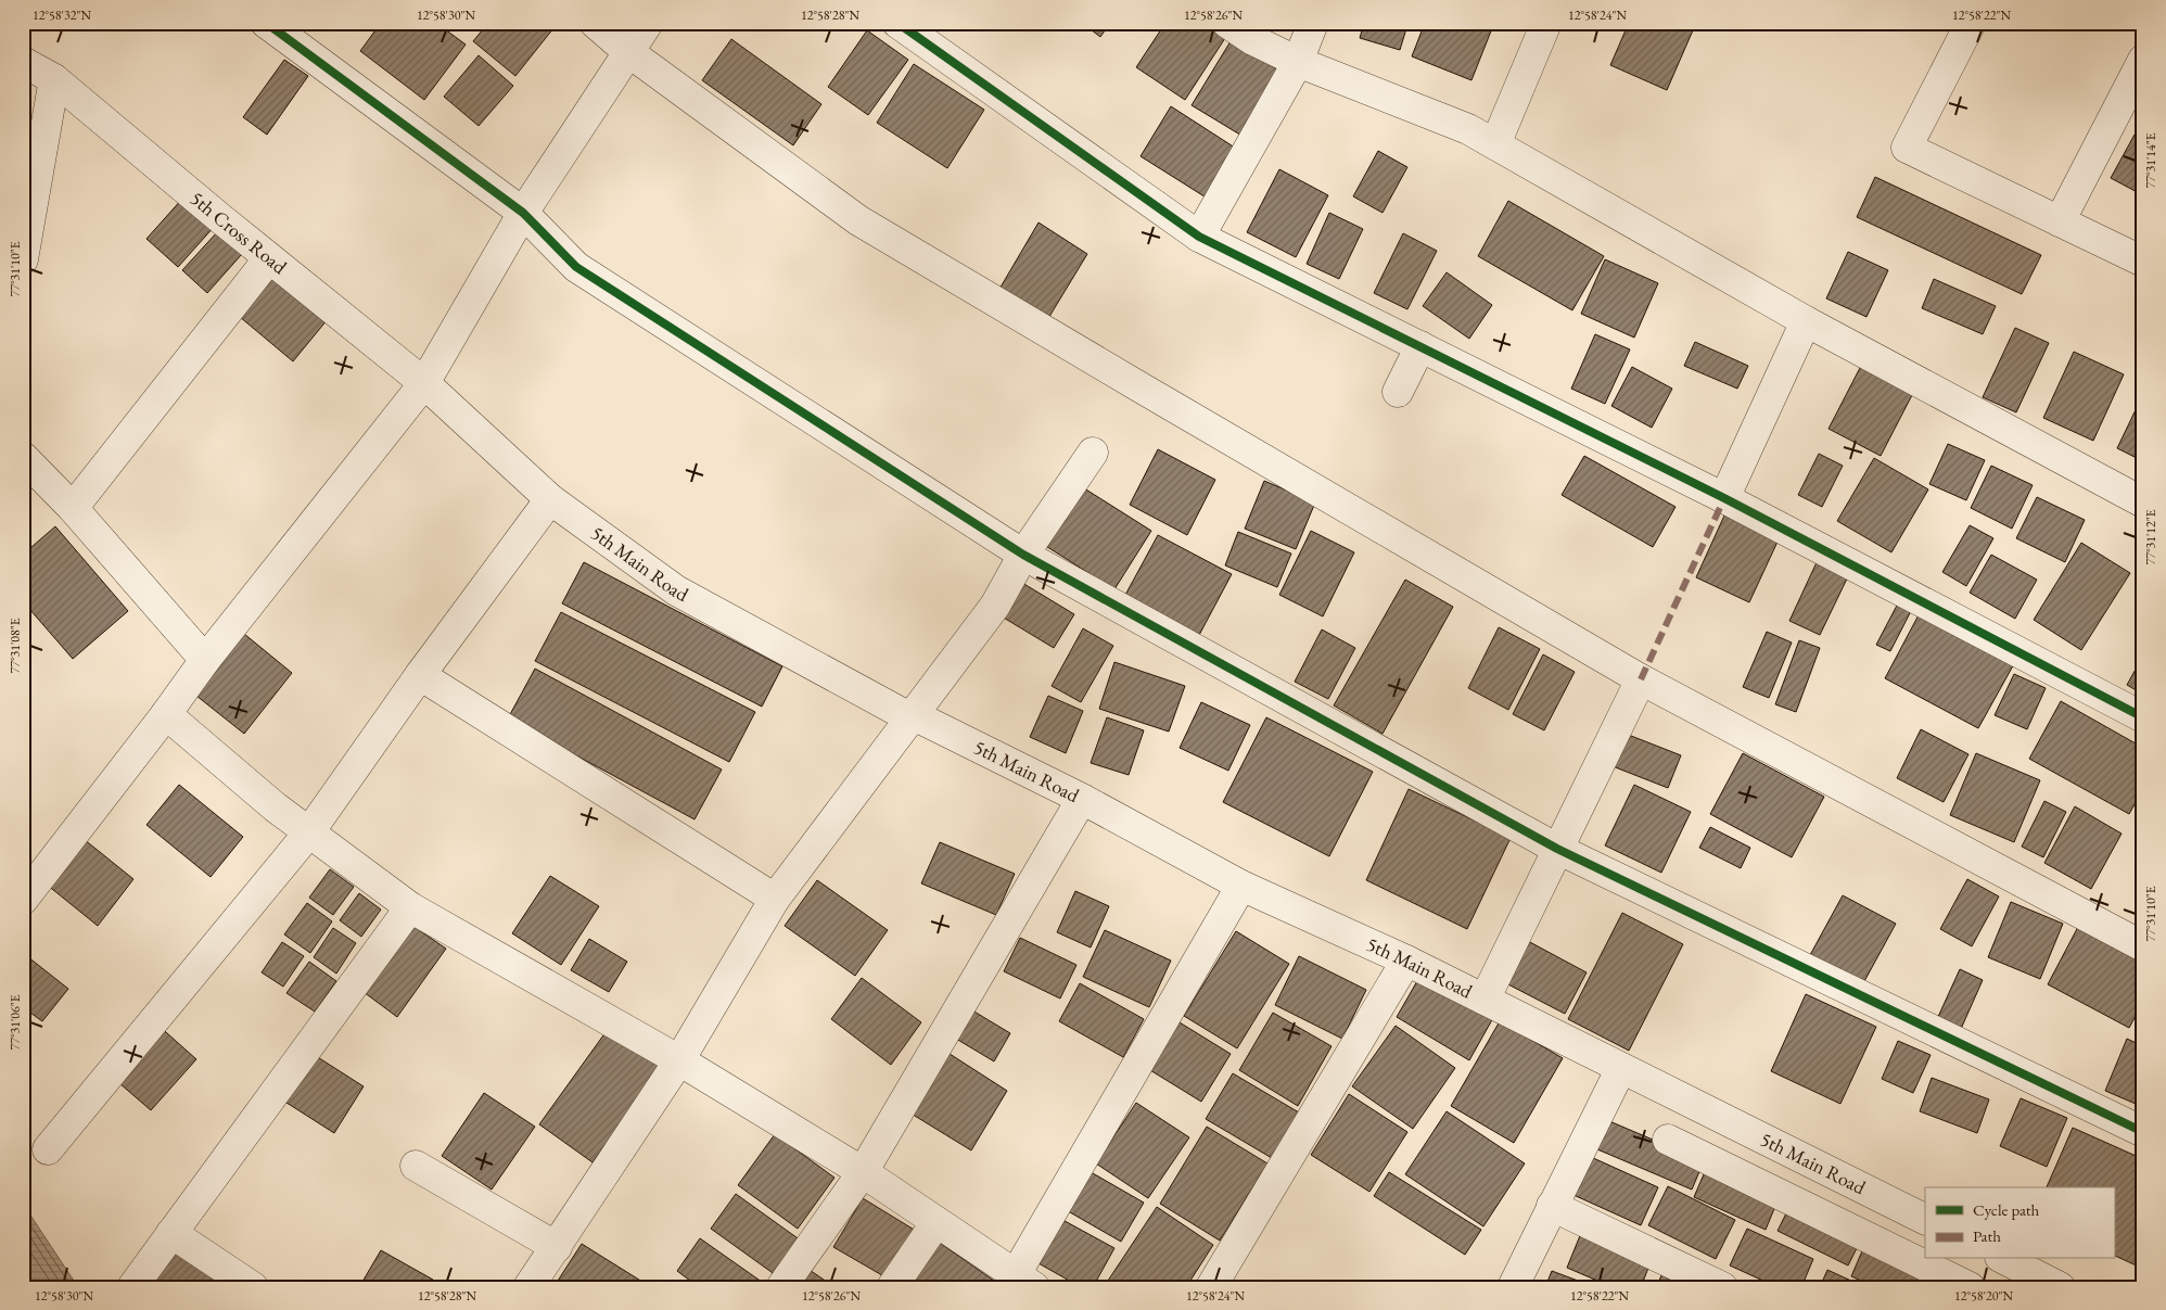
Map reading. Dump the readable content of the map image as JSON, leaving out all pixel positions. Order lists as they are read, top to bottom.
{
  "streets": {
    "street": ["5th Cross Road", "5th Main Road"]
  },
  "crossings": [
    ["5th Cross Road", "5th Main Road"]
  ],
  "legend": ["Cycle path", "Path"],
  "coordinates": [
    "12°58'32\"N",
    "12°58'30\"N",
    "12°58'28\"N",
    "12°58'26\"N",
    "12°58'24\"N",
    "12°58'22\"N",
    "77°31'14\"E",
    "77°31'10\"E",
    "77°31'12\"E",
    "77°31'08\"E",
    "77°31'06\"E",
    "12°58'20\"N"
  ]
}
